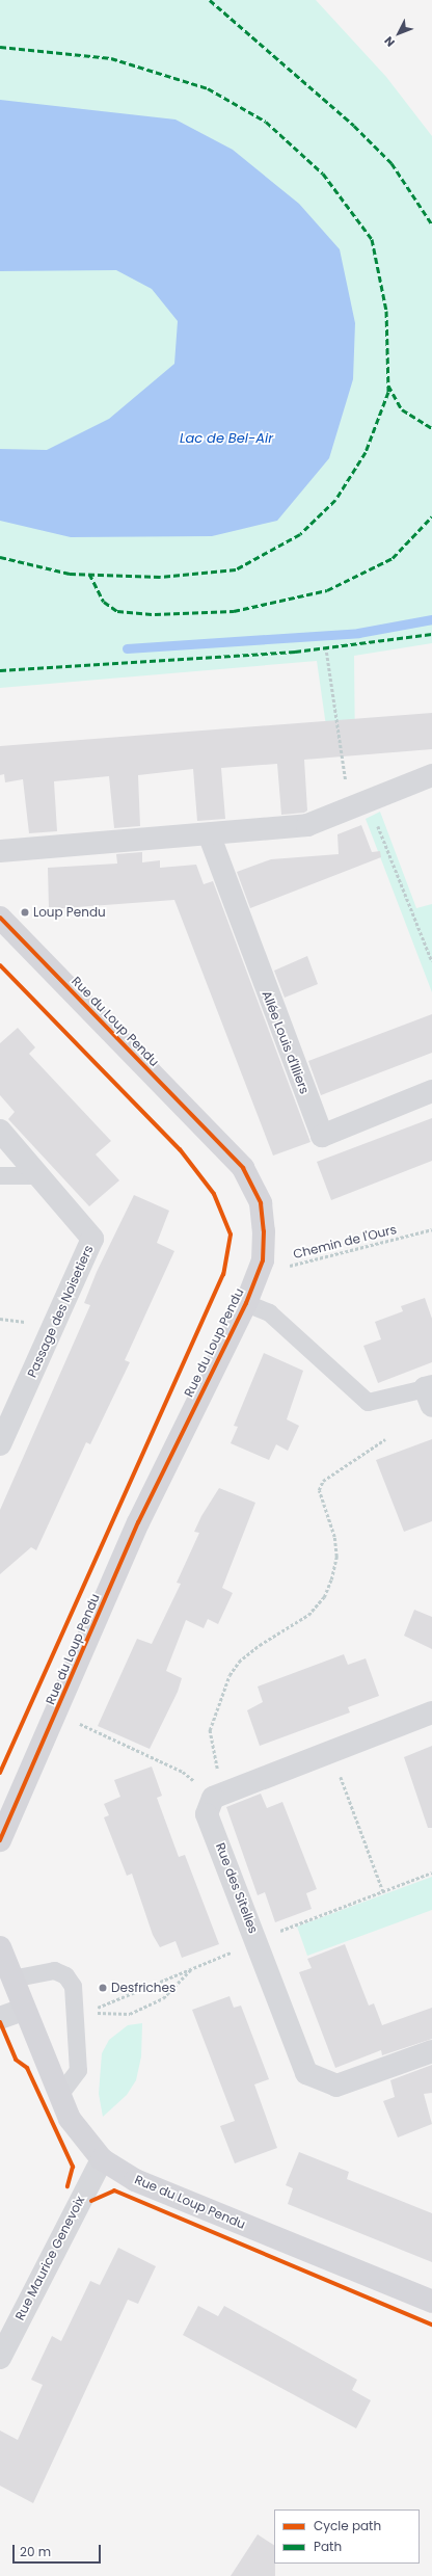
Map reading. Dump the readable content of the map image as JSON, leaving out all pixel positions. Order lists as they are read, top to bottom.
{
  "streets": {
    "street": [
      "Rue du Loup Pendu",
      "Allée Louis d'Illiers",
      "Passage des Noisetiers",
      "Rue des Sitelles",
      "Rue Maurice Genevoix"
    ],
    "path": ["Chemin de l'Ours"]
  },
  "crossings": [
    ["Rue du Loup Pendu", "Chemin de l'Ours"],
    ["Rue du Loup Pendu", "Rue Maurice Genevoix"]
  ],
  "water": ["Lac de Bel-Air"],
  "places": ["Loup Pendu", "Desfriches"],
  "legend": ["Cycle path", "Path"],
  "scale_bar": "20 m",
  "north": "bottom left"
}
